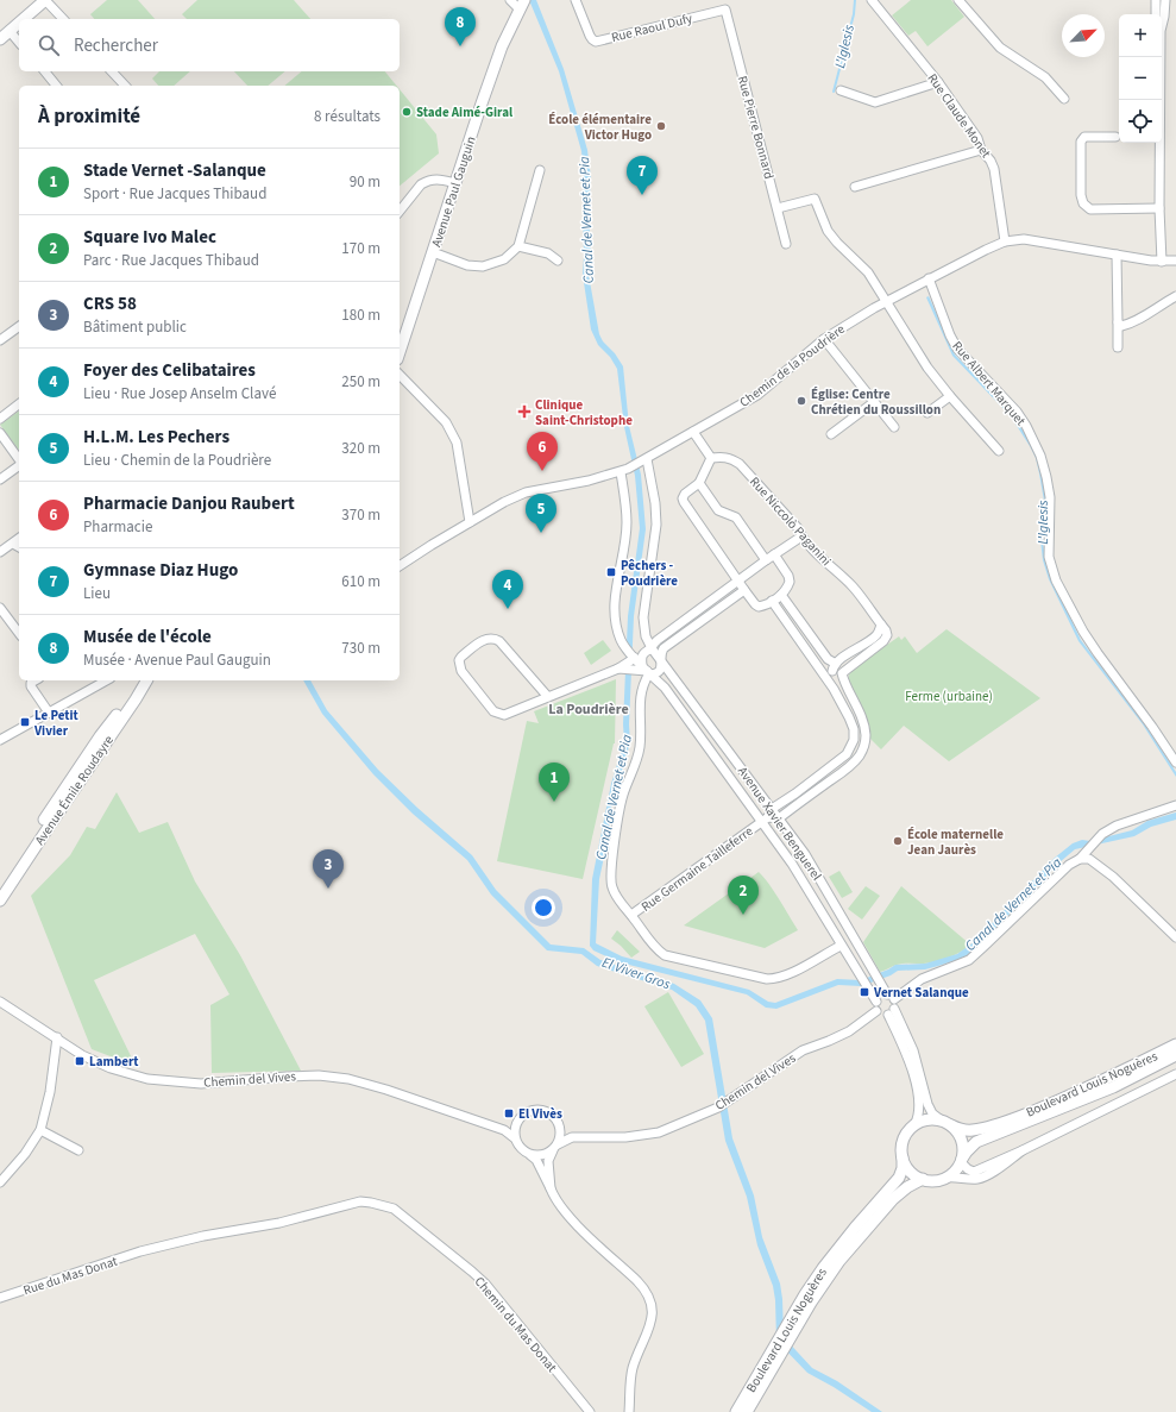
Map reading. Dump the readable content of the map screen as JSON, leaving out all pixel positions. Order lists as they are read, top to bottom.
{
  "streets": {
    "main road": ["Avenue Paul Gauguin", "Avenue Émile Roudayre", "Boulevard Louis Noguères"],
    "street": [
      "Rue Raoul Dufy",
      "Rue Claude Monet",
      "Rue Pierre Bonnard",
      "Chemin de la Poudrière",
      "Rue Albert Marquet",
      "Rue Niccolò Paganini",
      "Avenue Xavier Benguerel",
      "Rue Germaine Tailleferre",
      "Chemin del Vives",
      "Rue du Mas Donat",
      "Chemin du Mas Donat"
    ]
  },
  "crossings": [
    ["Rue Raoul Dufy", "Rue Pierre Bonnard"],
    ["Rue Claude Monet", "Chemin de la Poudrière"],
    ["Chemin de la Poudrière", "Rue Albert Marquet"],
    ["Chemin de la Poudrière", "Avenue Xavier Benguerel"],
    ["Avenue Xavier Benguerel", "Rue Germaine Tailleferre"],
    ["Rue du Mas Donat", "Chemin du Mas Donat"]
  ],
  "districts": ["La Poudrière"],
  "water": ["L'Iglesis", "Canal de Vernet et Pia", "El Viver Gros"],
  "parks": ["Ferme (urbaine)"],
  "places": {
    "other": [
      "Stade Aimé-Giral",
      "École élémentaire Victor Hugo",
      "Église: Centre Chrétien du Roussillon",
      "École maternelle Jean Jaurès"
    ],
    "health": ["Clinique Saint-Christophe"],
    "transit": [
      "Pêchers - Poudrière",
      "Le Petit Vivier",
      "Vernet Salanque",
      "Lambert",
      "El Vivès"
    ]
  },
  "north": "top right",
  "page": {
    "pins": [
      "8",
      "7",
      "6",
      "5",
      "4",
      "1",
      "3",
      "2"
    ],
    "map_buttons": ["+", "−"],
    "search": "Rechercher",
    "heading": ["À proximité", "8 résultats"],
    "list": [
      {
        "mark": "1",
        "name": "Stade Vernet -Salanque",
        "note": "Sport · Rue Jacques Thibaud",
        "value": "90 m"
      },
      {
        "mark": "2",
        "name": "Square Ivo Malec",
        "note": "Parc · Rue Jacques Thibaud",
        "value": "170 m"
      },
      {
        "mark": "3",
        "name": "CRS 58",
        "note": "Bâtiment public",
        "value": "180 m"
      },
      {
        "mark": "4",
        "name": "Foyer des Celibataires",
        "note": "Lieu · Rue Josep Anselm Clavé",
        "value": "250 m"
      },
      {
        "mark": "5",
        "name": "H.L.M. Les Pechers",
        "note": "Lieu · Chemin de la Poudrière",
        "value": "320 m"
      },
      {
        "mark": "6",
        "name": "Pharmacie Danjou Raubert",
        "note": "Pharmacie",
        "value": "370 m"
      },
      {
        "mark": "7",
        "name": "Gymnase Diaz Hugo",
        "note": "Lieu",
        "value": "610 m"
      },
      {
        "mark": "8",
        "name": "Musée de l'école",
        "note": "Musée · Avenue Paul Gauguin",
        "value": "730 m"
      }
    ]
  }
}
